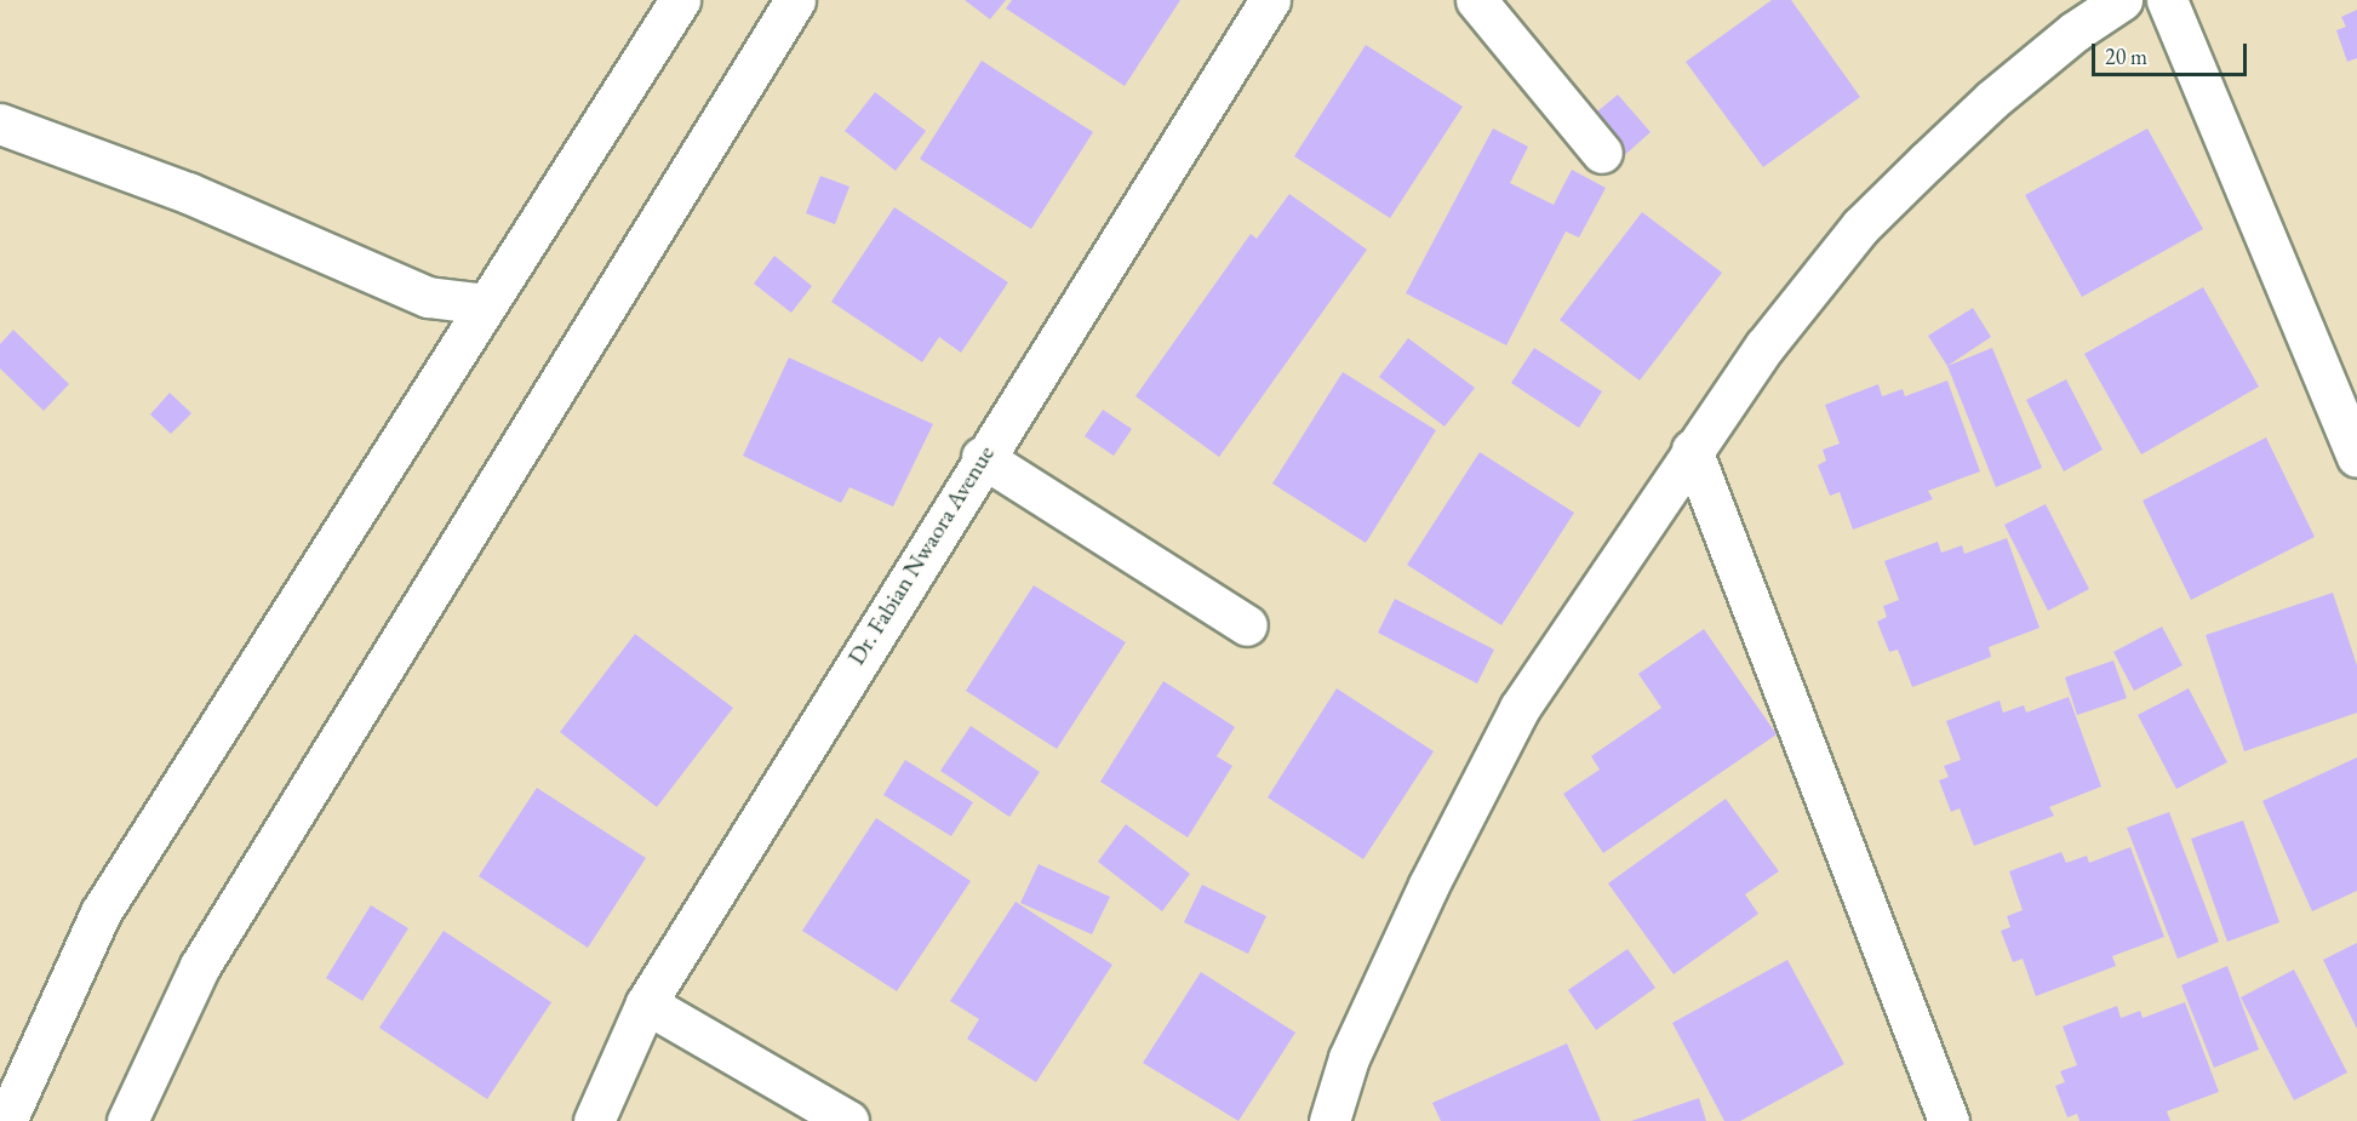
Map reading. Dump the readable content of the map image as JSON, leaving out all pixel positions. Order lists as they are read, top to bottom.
{
  "streets": {
    "street": ["Dr. Fabian Nwaora Avenue"]
  },
  "scale_bar": "20 m"
}
